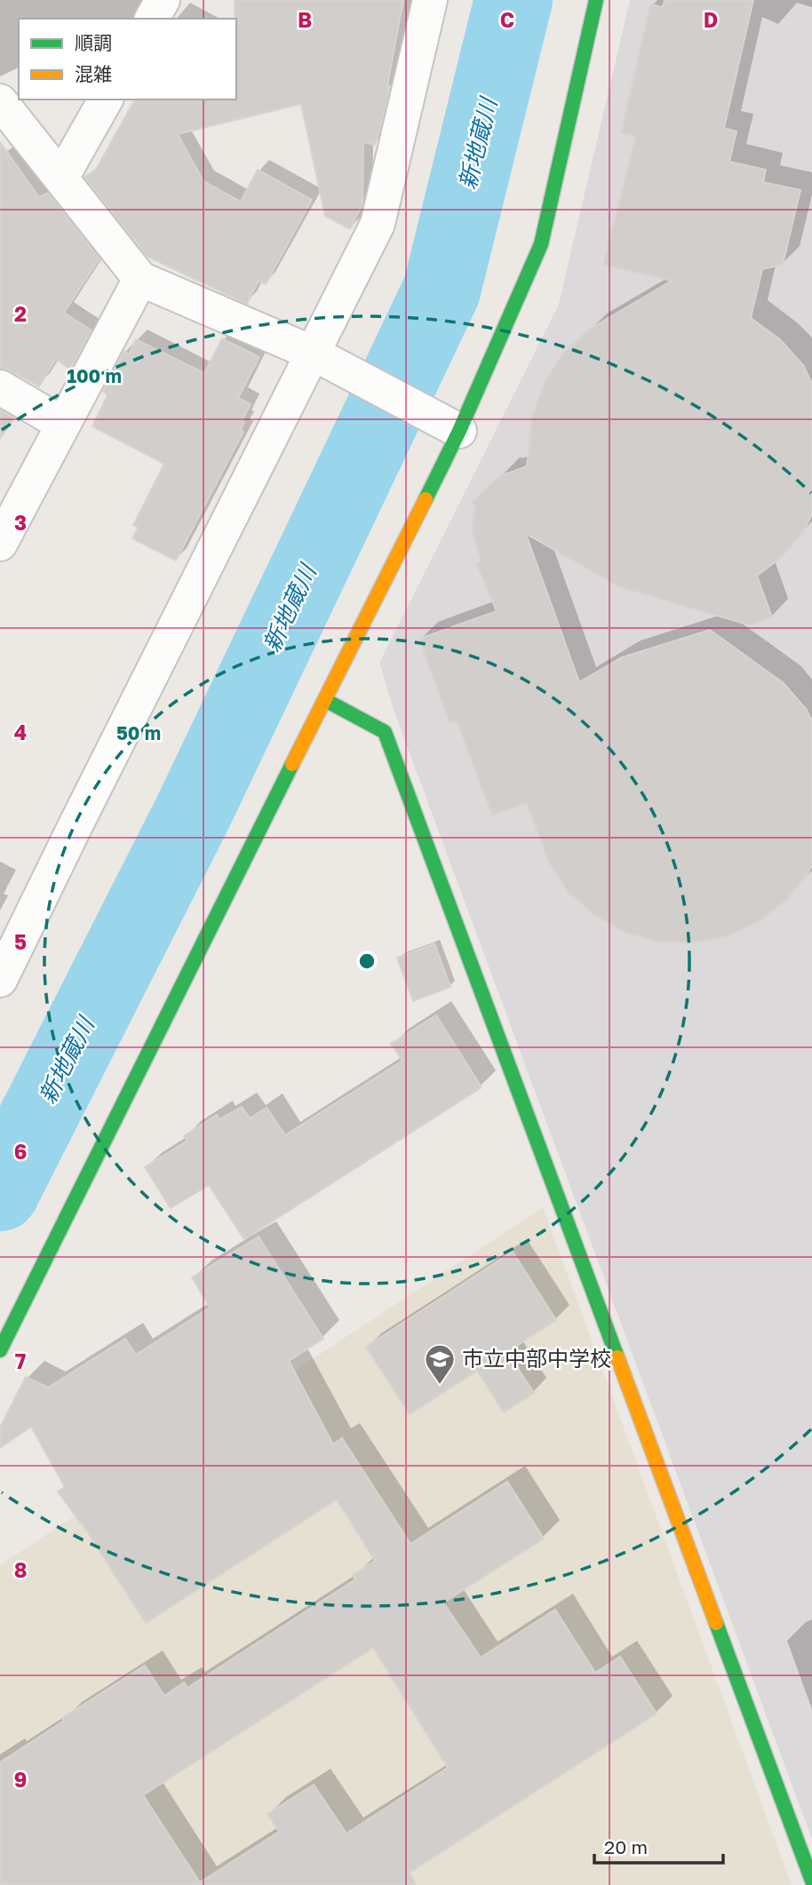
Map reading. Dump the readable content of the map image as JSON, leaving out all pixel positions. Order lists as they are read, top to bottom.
{
  "water": ["新地蔵川"],
  "places": {
    "school or university": ["市立中部中学校"]
  },
  "legend": ["順調", "混雑"],
  "scale_bar": "20 m",
  "grid": {
    "columns": ["B", "C", "D"],
    "rows": [
      "2",
      "3",
      "4",
      "5",
      "6",
      "7",
      "8",
      "9"
    ]
  },
  "rings": ["100 m", "50 m"]
}
